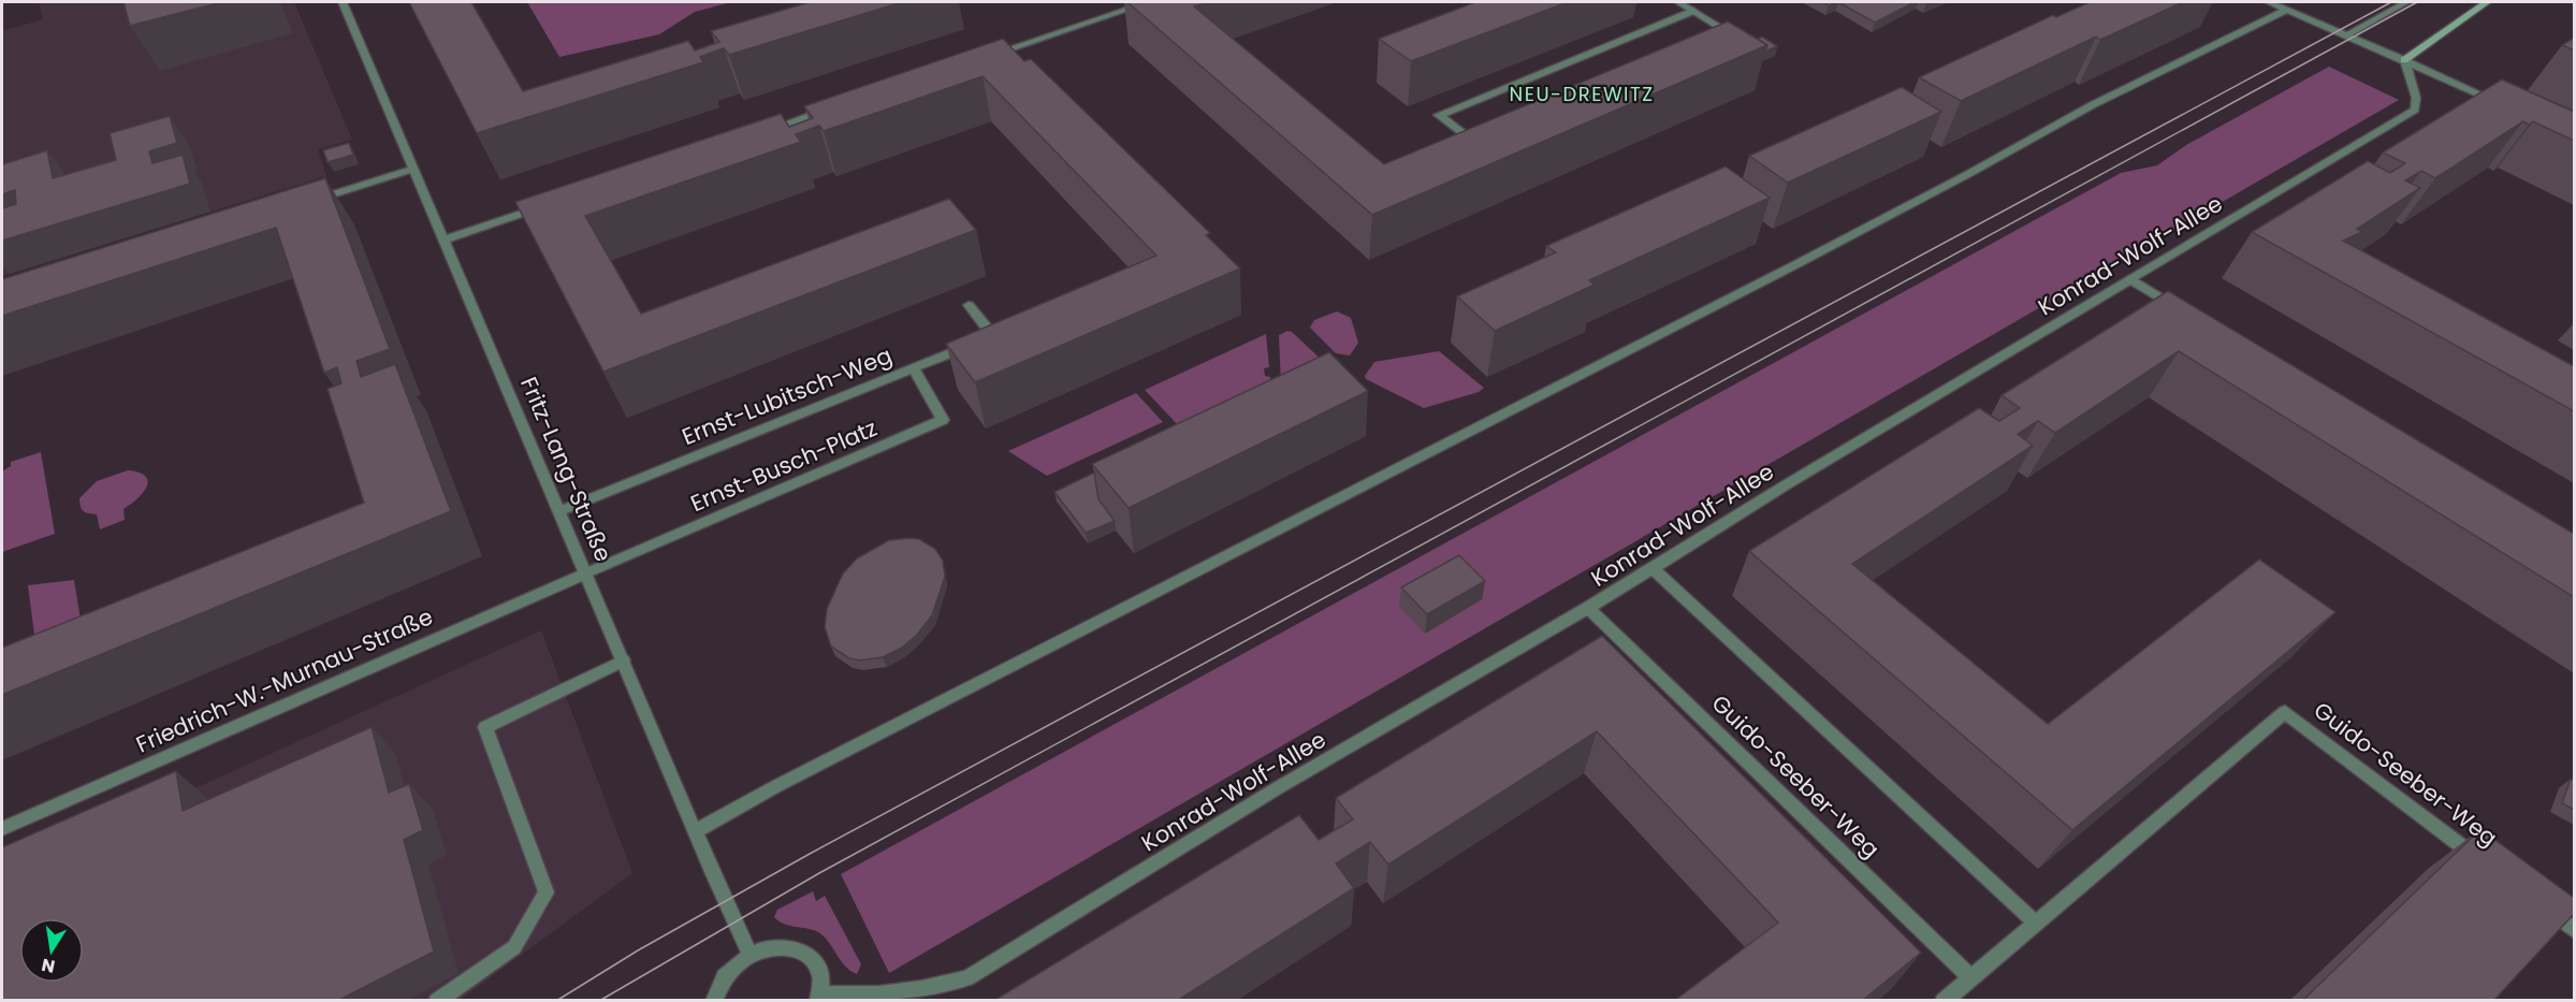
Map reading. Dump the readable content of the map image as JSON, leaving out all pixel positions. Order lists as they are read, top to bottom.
{
  "streets": {
    "street": [
      "Konrad-Wolf-Allee",
      "Ernst-Lubitsch-Weg",
      "Ernst-Busch-Platz",
      "Fritz-Lang-Straße",
      "Friedrich-W.-Murnau-Straße",
      "Guido-Seeber-Weg"
    ]
  },
  "crossings": [
    ["Konrad-Wolf-Allee", "Guido-Seeber-Weg"],
    ["Ernst-Lubitsch-Weg", "Ernst-Busch-Platz"],
    ["Ernst-Lubitsch-Weg", "Fritz-Lang-Straße"],
    ["Ernst-Busch-Platz", "Fritz-Lang-Straße"],
    ["Ernst-Busch-Platz", "Friedrich-W.-Murnau-Straße"],
    ["Fritz-Lang-Straße", "Friedrich-W.-Murnau-Straße"]
  ],
  "districts": ["NEU-DREWITZ"],
  "north": "bottom"
}
